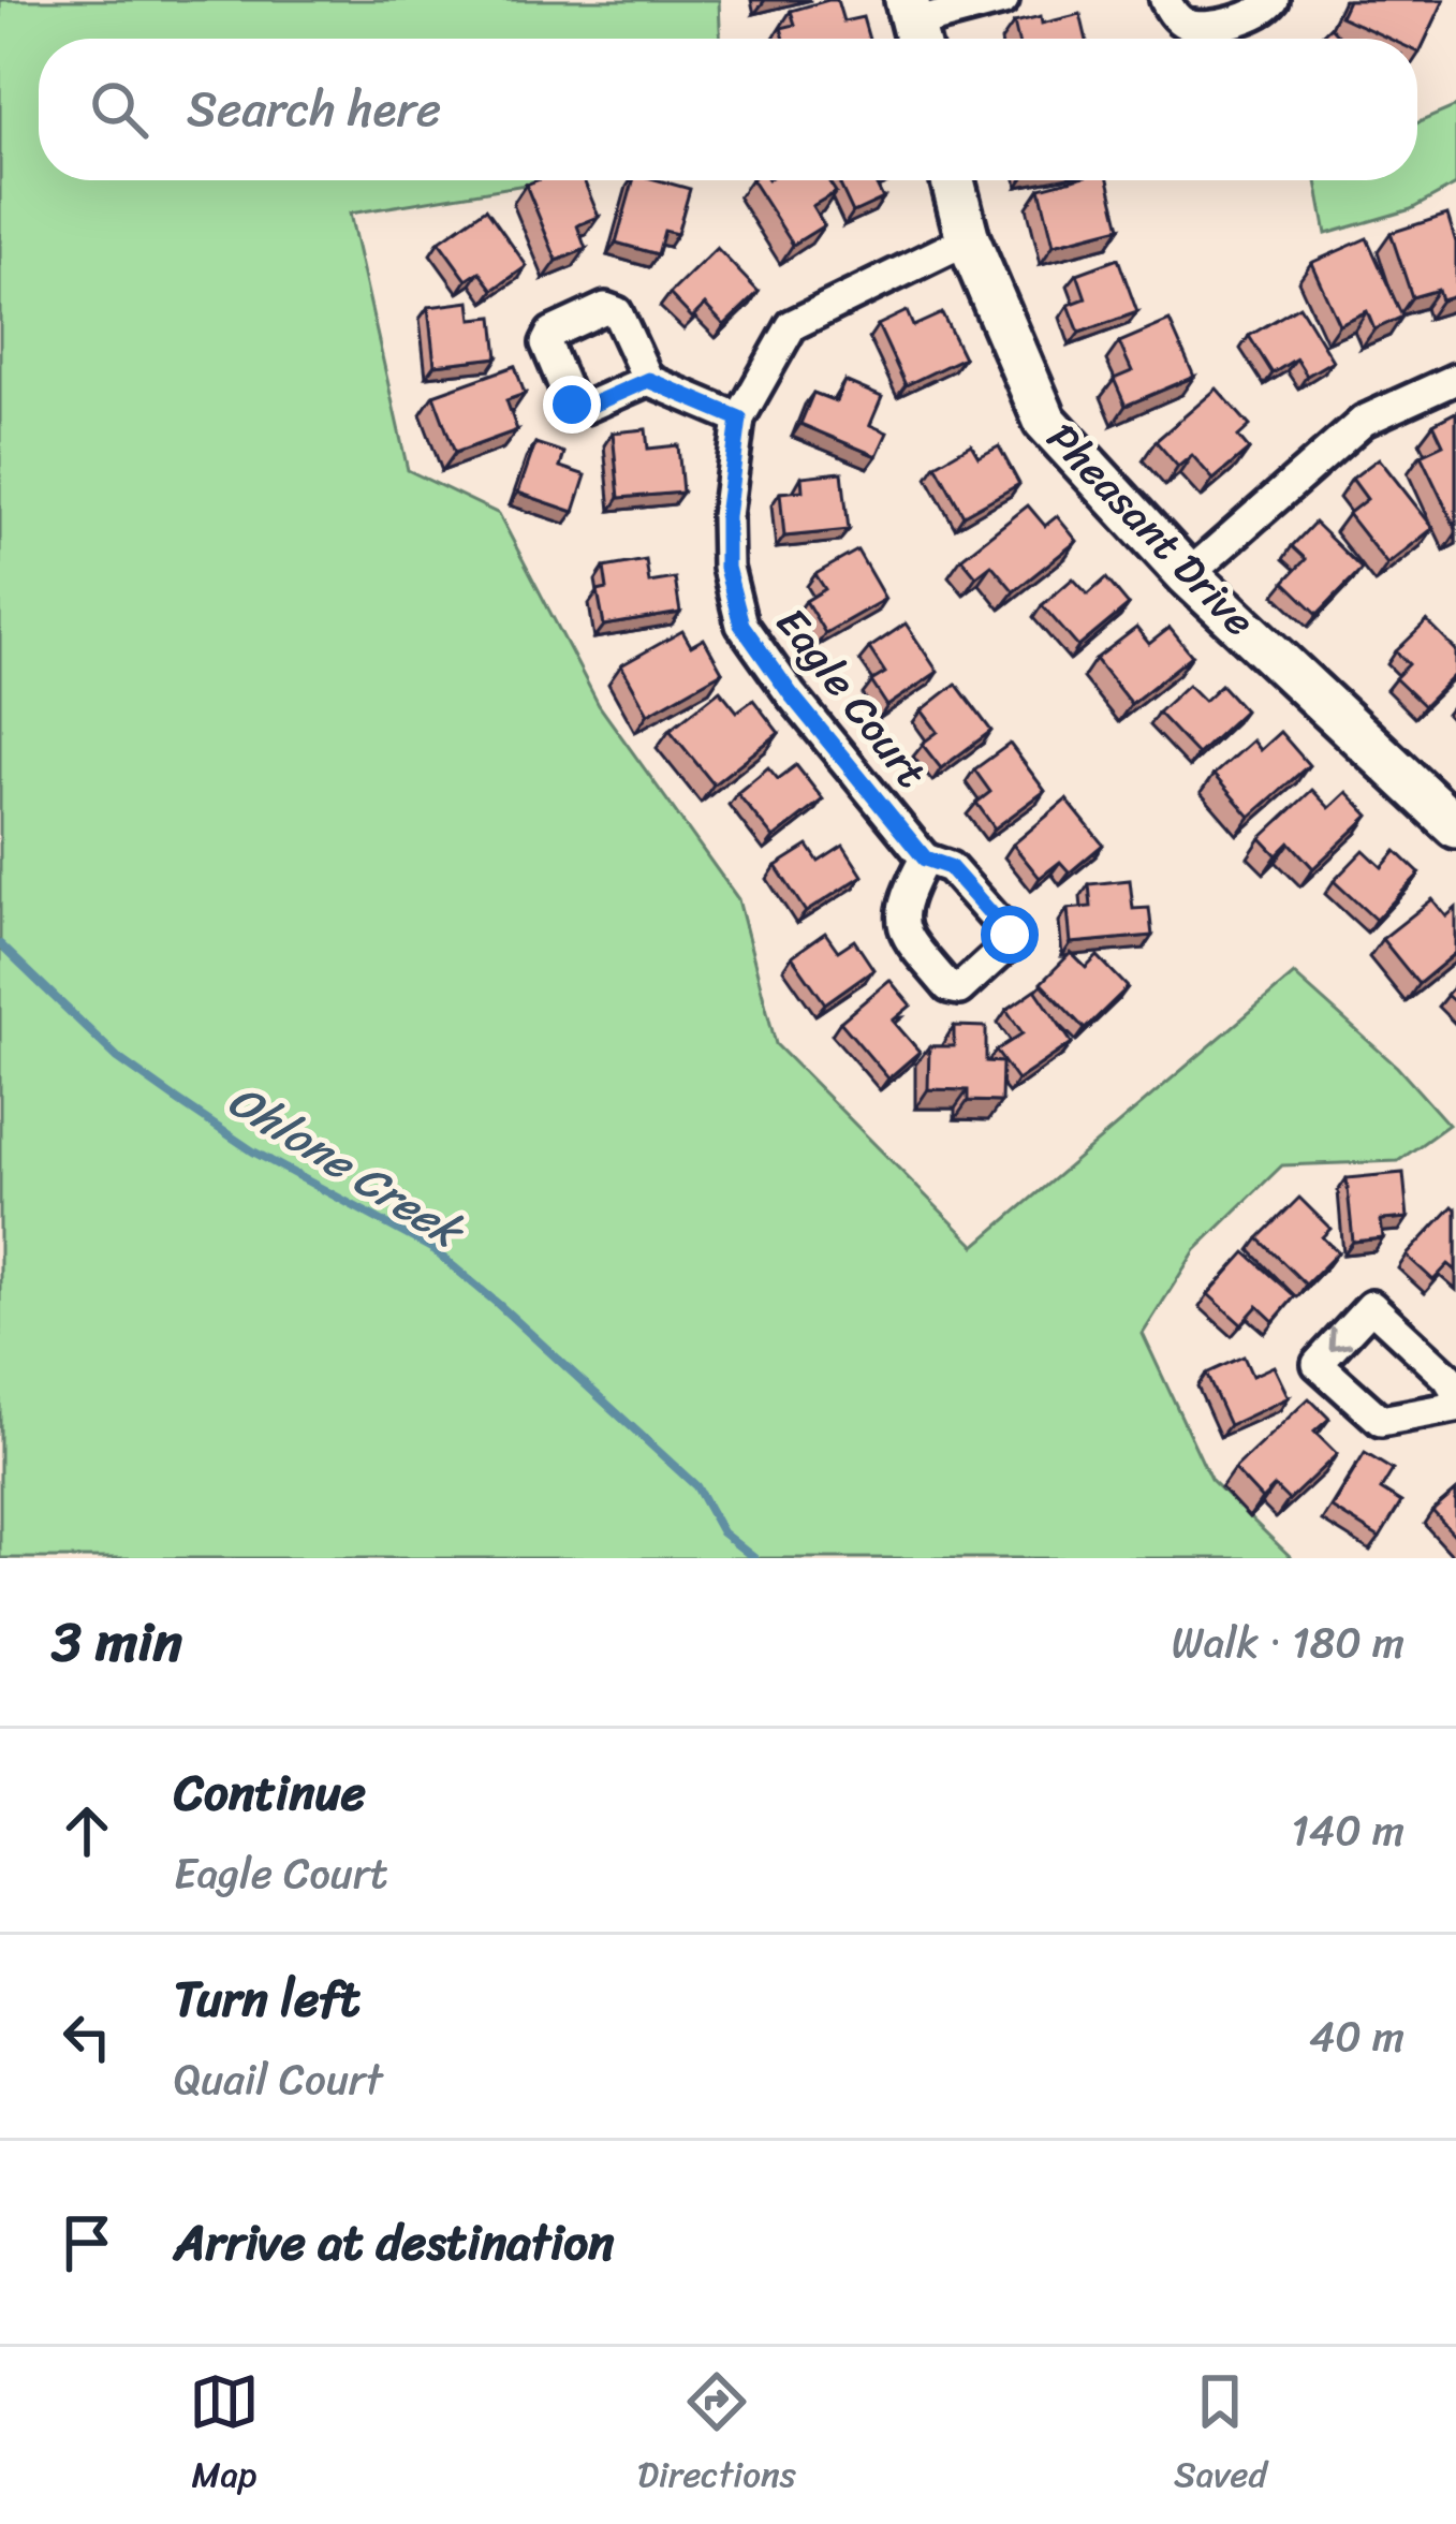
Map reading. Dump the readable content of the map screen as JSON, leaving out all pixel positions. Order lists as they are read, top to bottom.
{
  "streets": {
    "street": ["Pheasant Drive", "Eagle Court"]
  },
  "crossings": [
    ["Pheasant Drive", "Eagle Court"]
  ],
  "water": ["Ohlone Creek"],
  "page": {
    "search": "Search here",
    "heading": ["3 min", "Walk · 180 m"],
    "list": [
      ["Continue", "Eagle Court", "140 m"],
      ["Turn left", "Quail Court", "40 m"],
      "Arrive at destination"
    ],
    "nav": ["Map", "Directions", "Saved"]
  }
}
